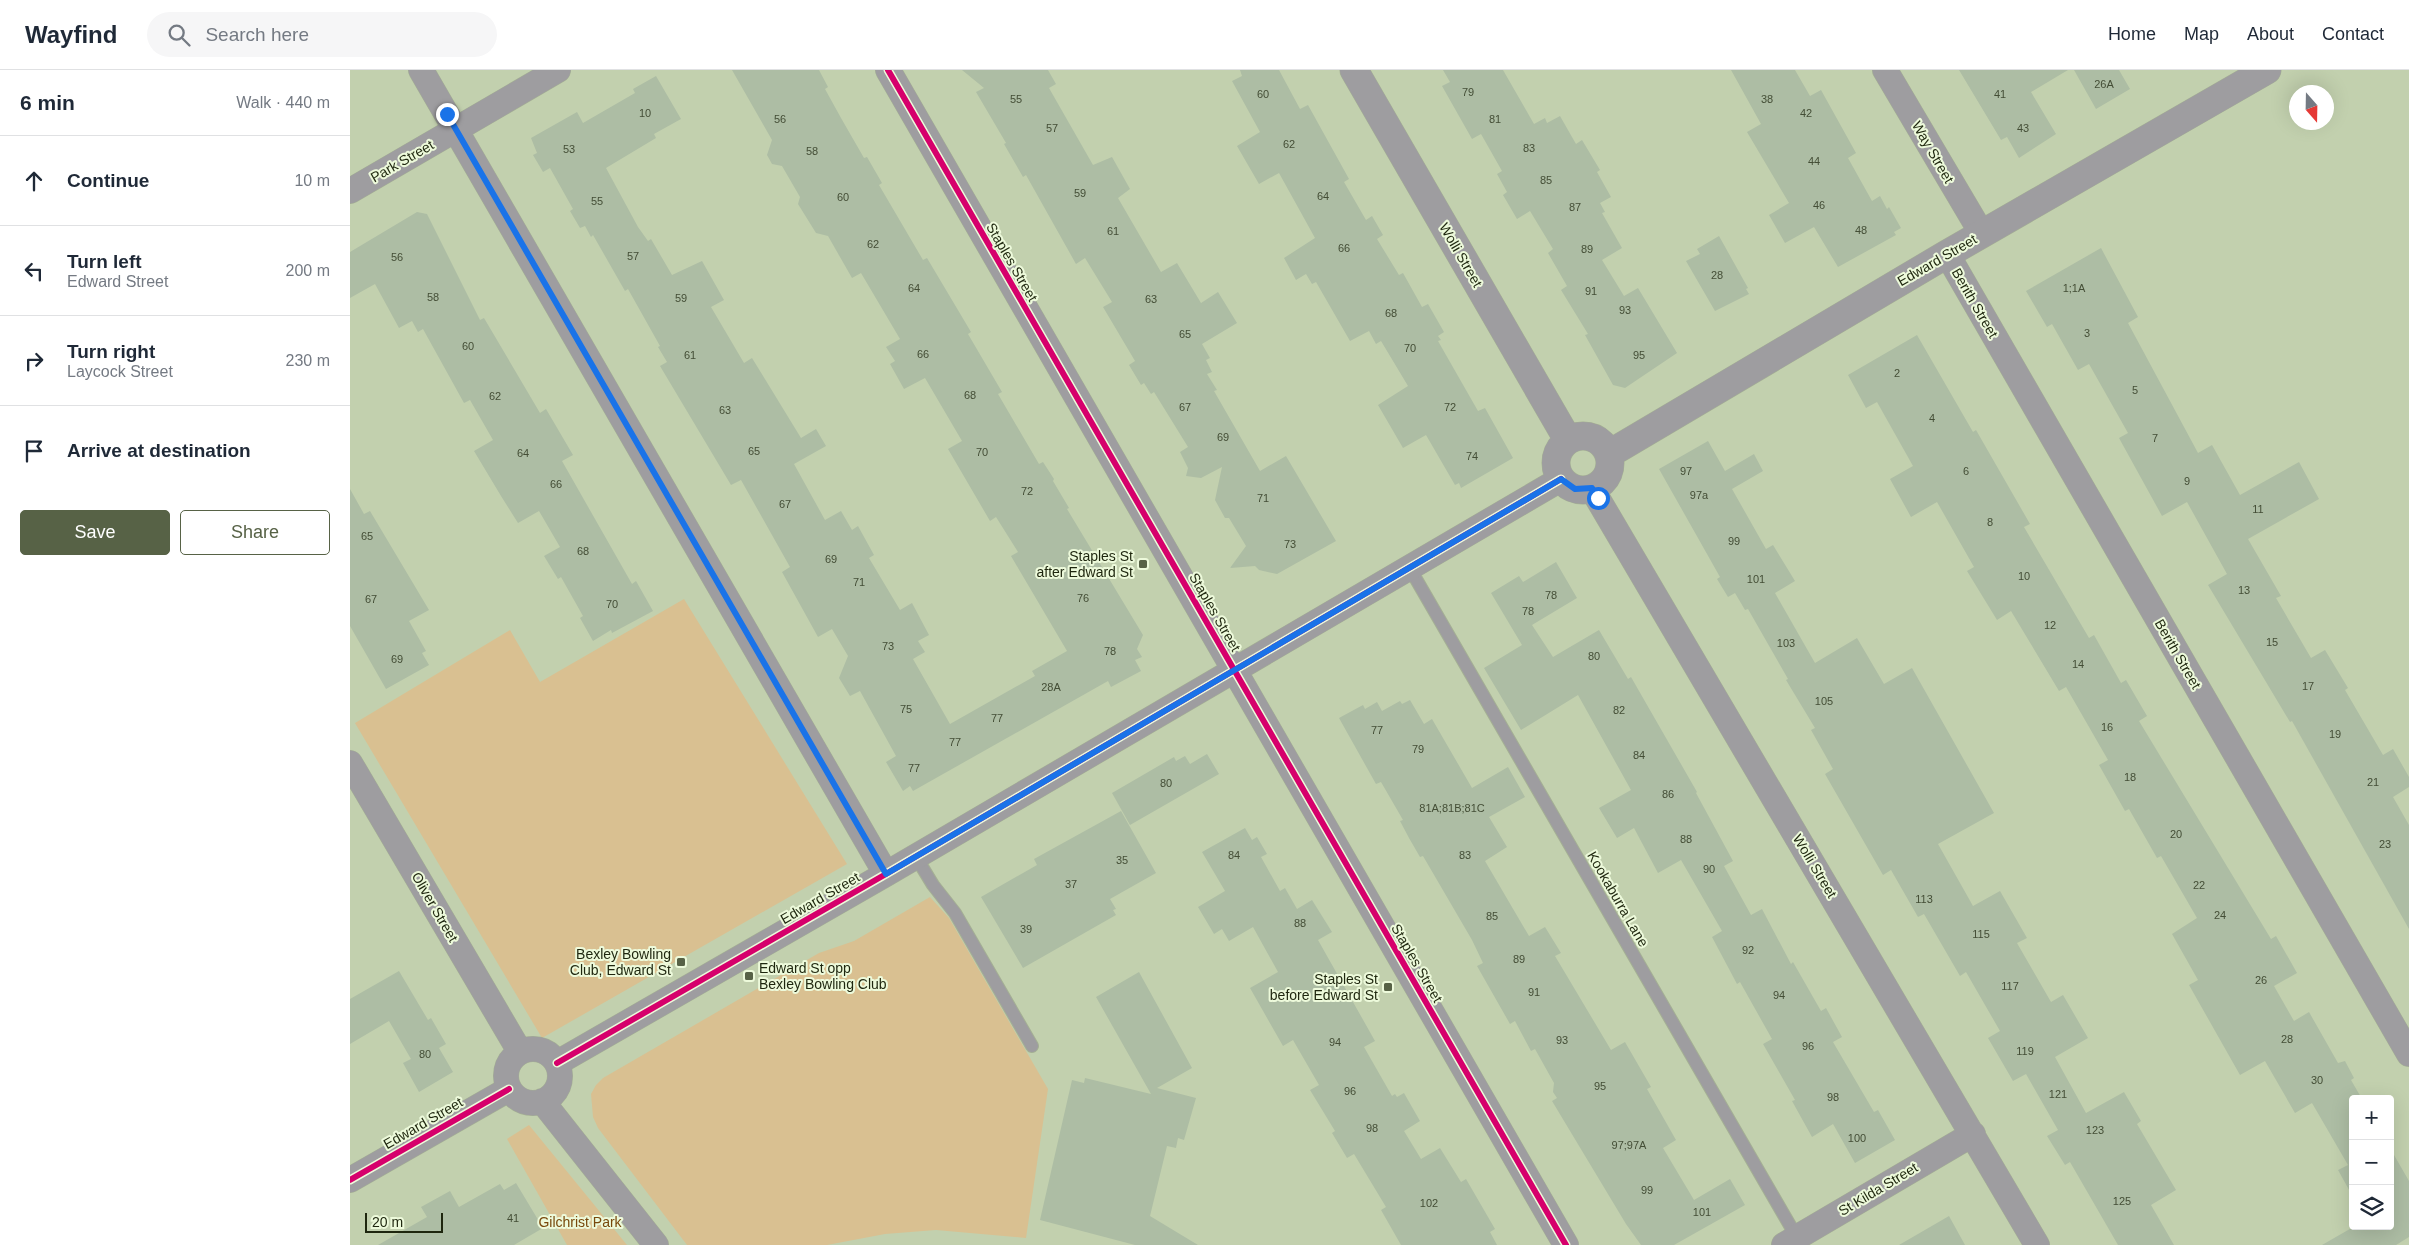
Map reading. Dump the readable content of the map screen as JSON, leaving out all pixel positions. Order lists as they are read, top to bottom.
{
  "streets": {
    "street": [
      "Way Street",
      "Park Street",
      "Wolli Street",
      "Edward Street",
      "Staples Street",
      "Berith Street",
      "Oliver Street",
      "St Kilda Street"
    ],
    "lane": ["Kookaburra Lane"]
  },
  "crossings": [
    ["Way Street", "Edward Street"],
    ["Wolli Street", "Edward Street"],
    ["Wolli Street", "St Kilda Street"],
    ["Edward Street", "Staples Street"],
    ["Edward Street", "Berith Street"],
    ["Edward Street", "Kookaburra Lane"],
    ["Edward Street", "Oliver Street"],
    ["Kookaburra Lane", "St Kilda Street"]
  ],
  "parks": ["Gilchrist Park"],
  "places": {
    "transit": [
      "Staples St after Edward St",
      "Bexley Bowling Club, Edward St",
      "Edward St opp Bexley Bowling Club",
      "Staples St before Edward St"
    ]
  },
  "house_numbers": [
    "26A",
    "79",
    "60",
    "41",
    "55",
    "38",
    "10",
    "42",
    "56",
    "81",
    "57",
    "43",
    "62",
    "83",
    "53",
    "58",
    "44",
    "85",
    "59",
    "64",
    "60",
    "55",
    "46",
    "87",
    "48",
    "61",
    "62",
    "66",
    "89",
    "57",
    "56",
    "28",
    "64",
    "1;1A",
    "91",
    "58",
    "59",
    "63",
    "93",
    "68",
    "3",
    "65",
    "60",
    "70",
    "66",
    "61",
    "95",
    "2",
    "5",
    "68",
    "62",
    "67",
    "72",
    "63",
    "4",
    "69",
    "7",
    "65",
    "70",
    "64",
    "74",
    "97",
    "6",
    "9",
    "66",
    "72",
    "97a",
    "71",
    "67",
    "11",
    "8",
    "65",
    "99",
    "73",
    "68",
    "69",
    "10",
    "101",
    "71",
    "13",
    "78",
    "76",
    "67",
    "70",
    "78",
    "12",
    "15",
    "103",
    "73",
    "78",
    "80",
    "69",
    "14",
    "17",
    "28A",
    "105",
    "75",
    "82",
    "77",
    "16",
    "77",
    "19",
    "77",
    "79",
    "84",
    "77",
    "18",
    "21",
    "80",
    "86",
    "81A;81B;81C",
    "20",
    "88",
    "23",
    "84",
    "83",
    "35",
    "90",
    "37",
    "22",
    "113",
    "24",
    "85",
    "88",
    "39",
    "115",
    "92",
    "89",
    "26",
    "117",
    "91",
    "94",
    "28",
    "93",
    "94",
    "96",
    "119",
    "80",
    "30",
    "95",
    "96",
    "121",
    "98",
    "98",
    "123",
    "100",
    "97;97A",
    "99",
    "125",
    "102",
    "101",
    "41"
  ],
  "scale_bar": "20 m",
  "north": "bottom",
  "page": {
    "header": "Wayfind",
    "search": "Search here",
    "nav": [
      "Home",
      "Map",
      "About",
      "Contact"
    ],
    "heading": ["6 min", "Walk · 440 m"],
    "list": [
      ["Continue", "10 m"],
      ["Turn left", "Edward Street", "200 m"],
      ["Turn right", "Laycock Street", "230 m"],
      "Arrive at destination"
    ],
    "buttons": ["Save", "Share"],
    "map_buttons": ["+", "−"],
    "scale": "20 m"
  }
}
